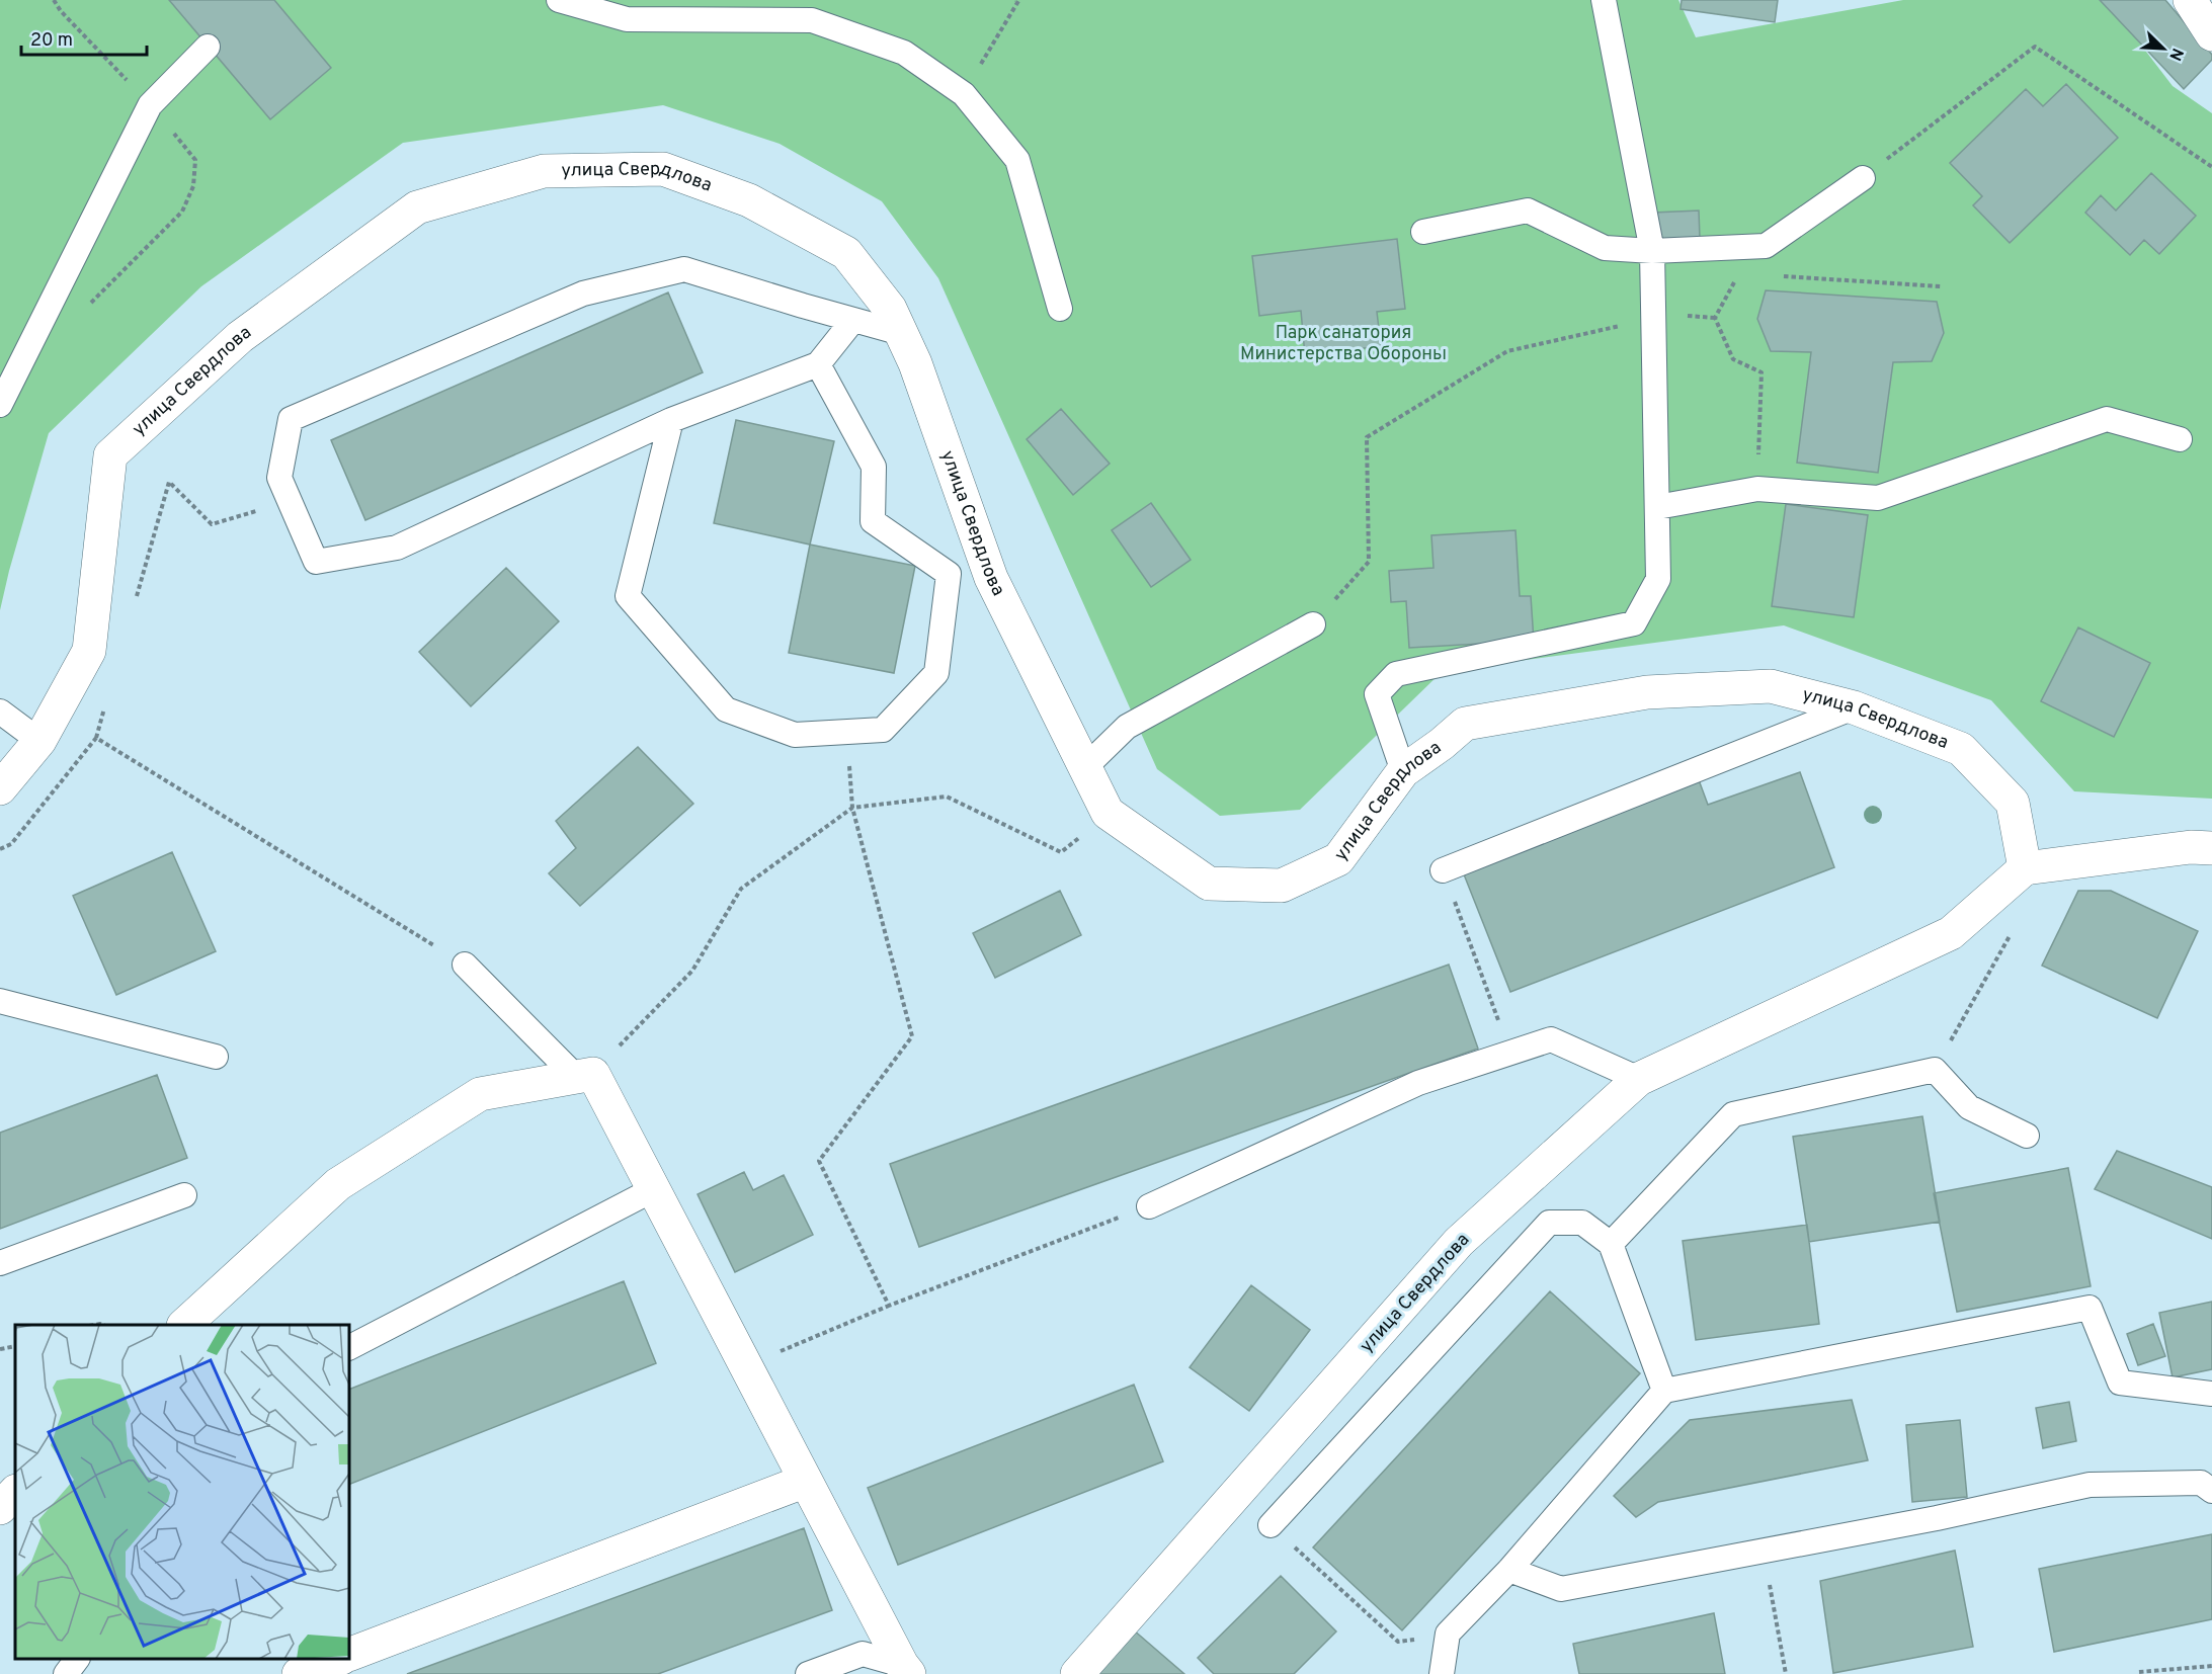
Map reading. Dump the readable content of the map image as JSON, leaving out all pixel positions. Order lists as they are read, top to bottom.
{
  "streets": {
    "main road": ["улица Свердлова"]
  },
  "parks": ["Парк санатория Министерства Обороны"],
  "scale_bar": "20 m",
  "north": "bottom right"
}
